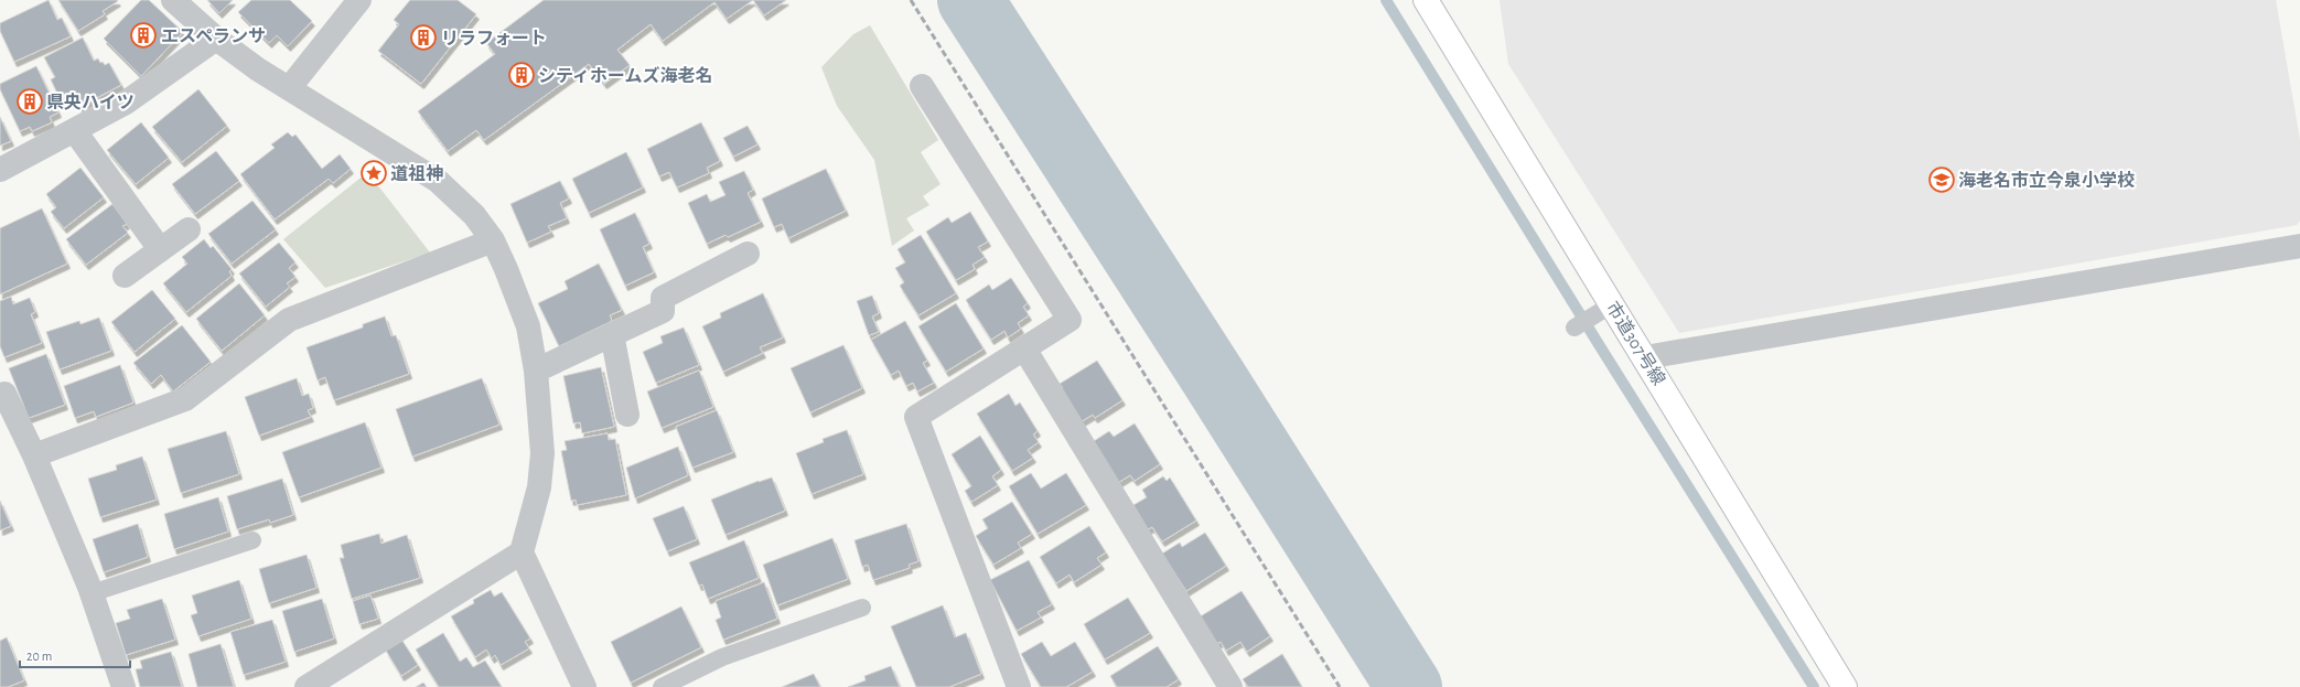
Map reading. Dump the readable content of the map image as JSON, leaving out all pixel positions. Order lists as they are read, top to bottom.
{
  "streets": {
    "street": ["市道307号線"]
  },
  "places": {
    "building": [
      "エスペランサ",
      "リラフォート",
      "シティホームズ海老名",
      "県央ハイツ"
    ],
    "place": ["道祖神"],
    "school or university": ["海老名市立今泉小学校"]
  },
  "scale_bar": "20 m"
}
